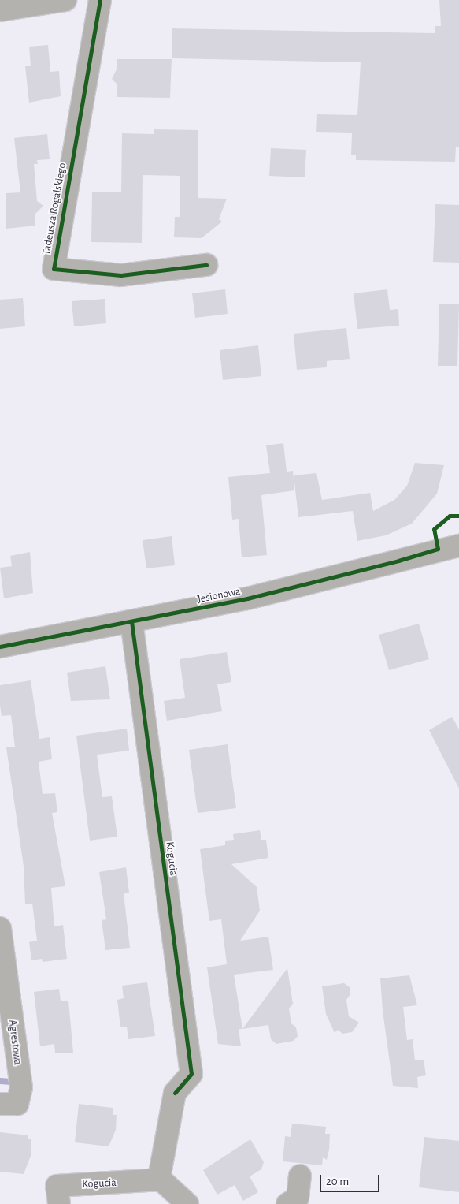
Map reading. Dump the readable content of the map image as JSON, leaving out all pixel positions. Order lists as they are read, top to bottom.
{
  "streets": {
    "street": [
      "Tadeusza Rogalskiego",
      "Jesionowa",
      "Kogucia",
      "Agrestowa"
    ]
  },
  "crossings": [
    ["Jesionowa", "Kogucia"]
  ],
  "scale_bar": "20 m"
}
